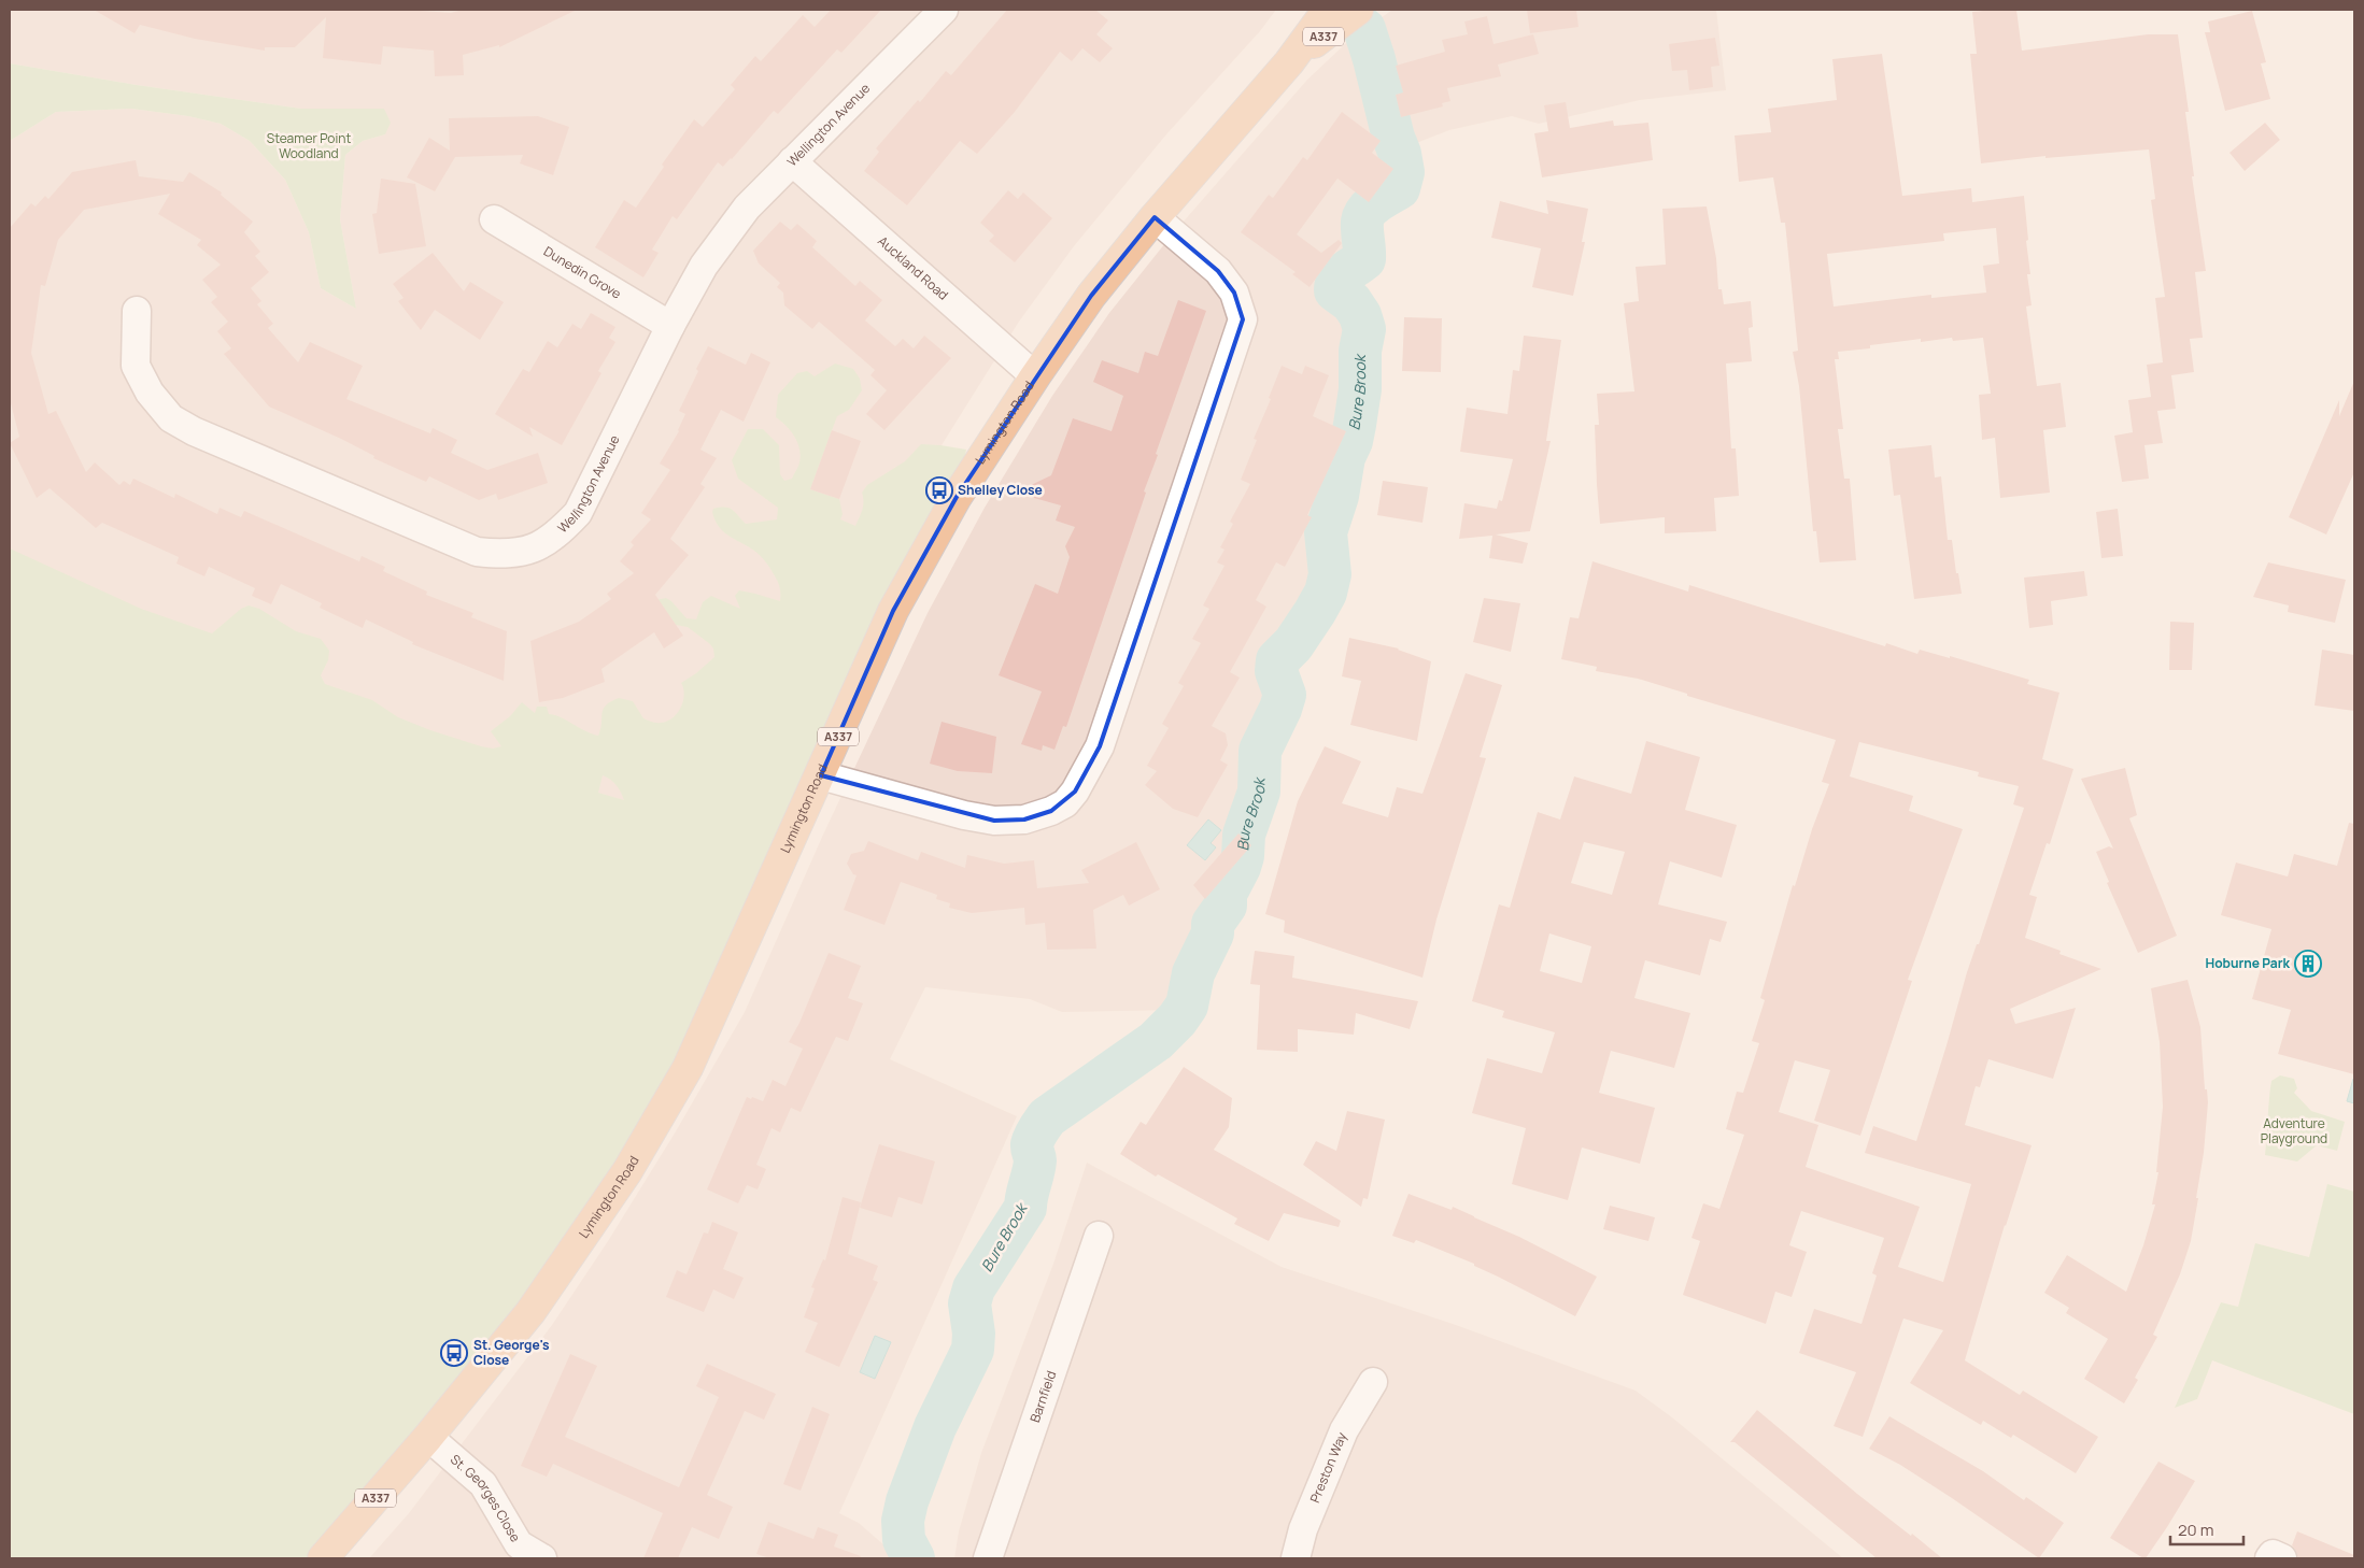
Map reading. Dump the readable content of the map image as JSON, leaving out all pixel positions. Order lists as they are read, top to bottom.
{
  "streets": {
    "main road": ["A337", "Lymington Road"],
    "street": [
      "Wellington Avenue",
      "Auckland Road",
      "Dunedin Grove",
      "Barnfield",
      "Preston Way",
      "St. Georges Close"
    ]
  },
  "crossings": [
    ["Wellington Avenue", "Auckland Road"],
    ["Wellington Avenue", "Dunedin Grove"],
    ["Auckland Road", "Lymington Road"],
    ["Lymington Road", "St. Georges Close"]
  ],
  "water": ["Bure Brook"],
  "parks": ["Steamer Point Woodland", "Adventure Playground"],
  "places": {
    "bus stop": ["Shelley Close", "St. George's Close"],
    "building": ["Hoburne Park"]
  },
  "scale_bar": "20 m"
}
